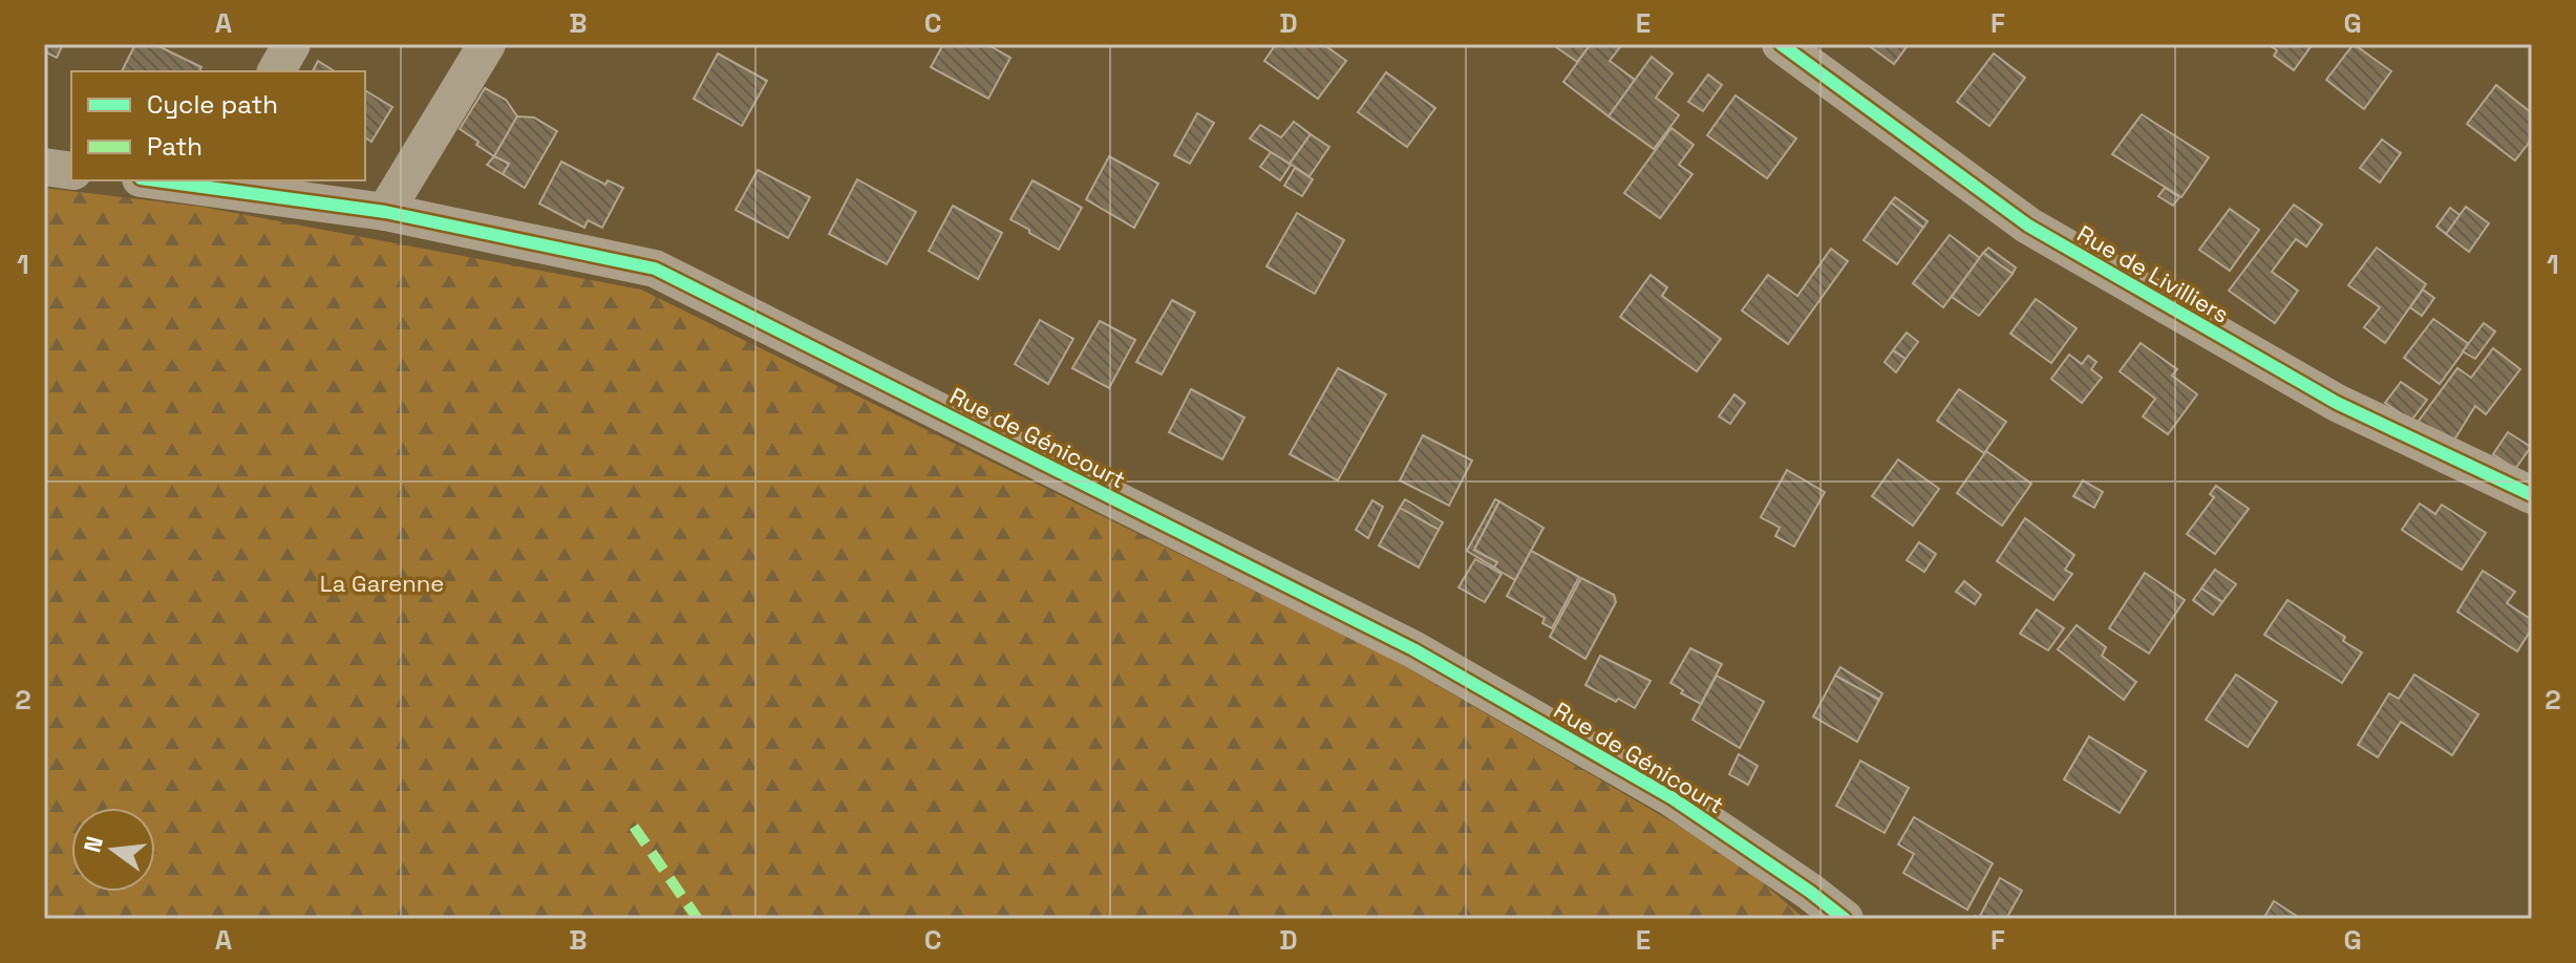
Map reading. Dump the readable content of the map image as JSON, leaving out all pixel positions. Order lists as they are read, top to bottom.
{
  "streets": {
    "street": ["Rue de Livilliers", "Rue de Génicourt"]
  },
  "parks": ["La Garenne"],
  "legend": ["Cycle path", "Path"],
  "north": "left",
  "grid": {
    "columns": [
      "A",
      "B",
      "C",
      "D",
      "E",
      "F",
      "G"
    ],
    "rows": ["1", "2"]
  }
}
